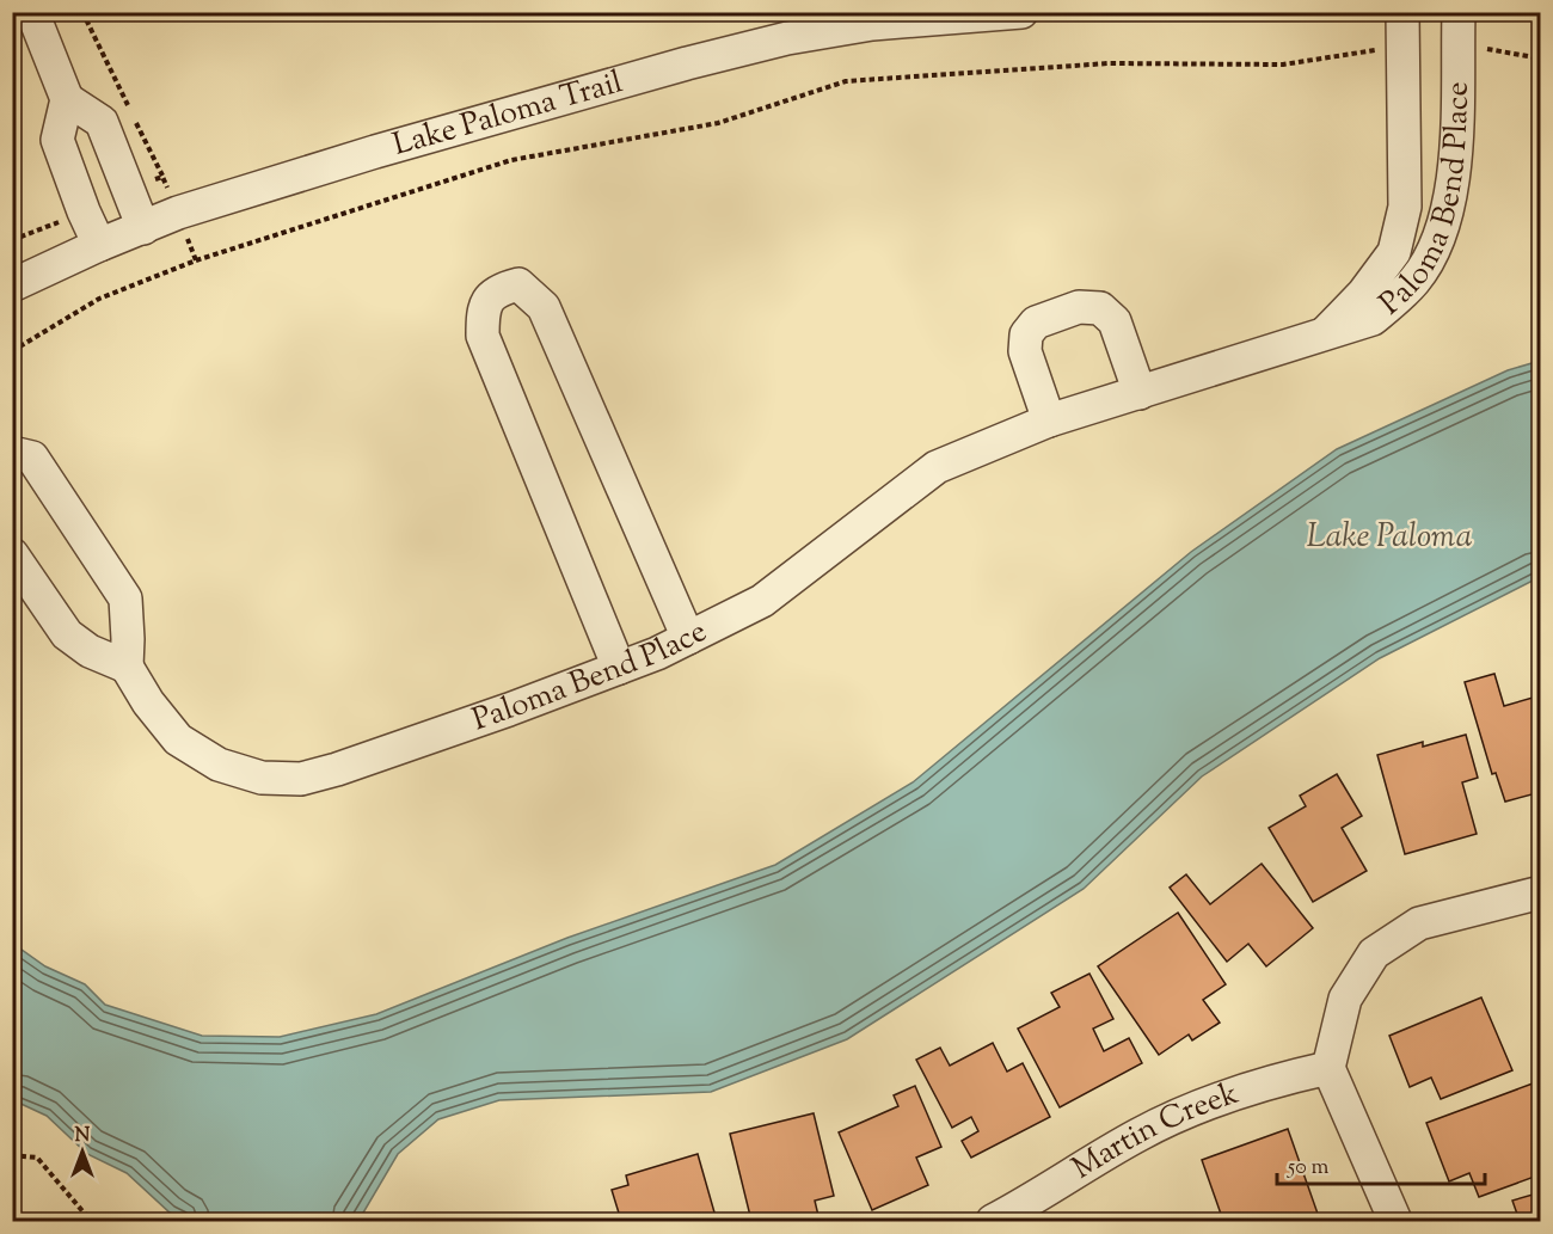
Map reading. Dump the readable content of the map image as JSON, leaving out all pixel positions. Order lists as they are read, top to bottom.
{
  "streets": {
    "street": ["Lake Paloma Trail", "Paloma Bend Place", "Martin Creek"]
  },
  "water": ["Lake Paloma"],
  "scale_bar": "50 m",
  "north": "top"
}
